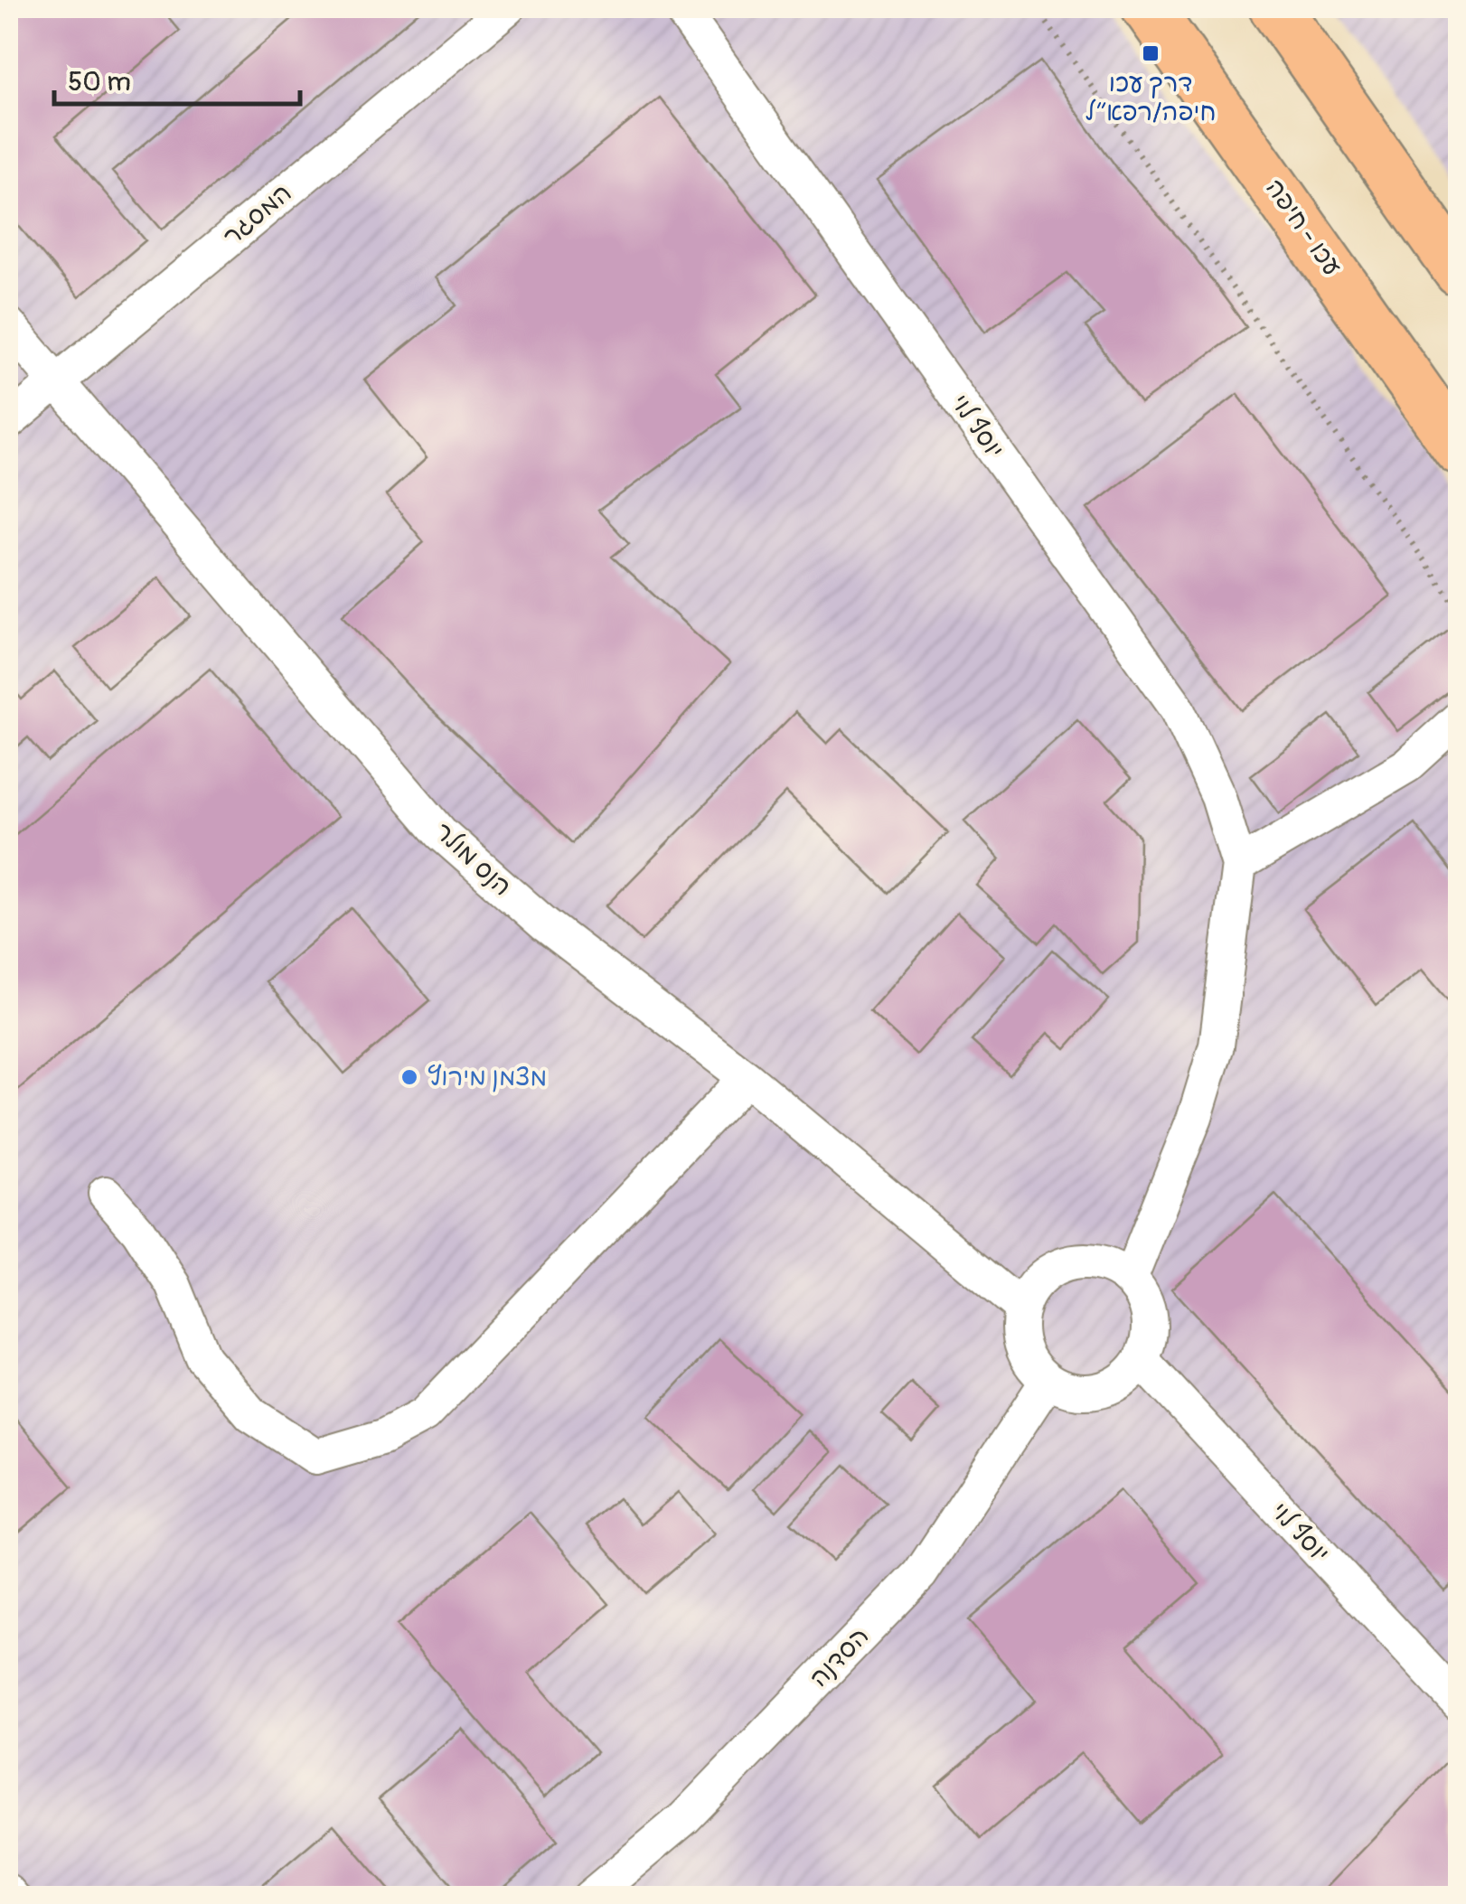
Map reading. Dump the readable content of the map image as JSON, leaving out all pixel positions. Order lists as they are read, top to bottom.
{
  "streets": {
    "highway": ["עכו - חיפה"],
    "street": [
      "המסגר",
      "יוסף לוי",
      "הנס מולר",
      "הסדנה"
    ]
  },
  "crossings": [
    ["המסגר", "הנס מולר"],
    ["יוסף לוי", "הנס מולר"],
    ["יוסף לוי", "הסדנה"],
    ["הנס מולר", "הסדנה"]
  ],
  "places": {
    "transit": ["דרך עכו חיפה/רפא״ל"],
    "other": ["מצמן מירוץ"]
  },
  "scale_bar": "50 m"
}
